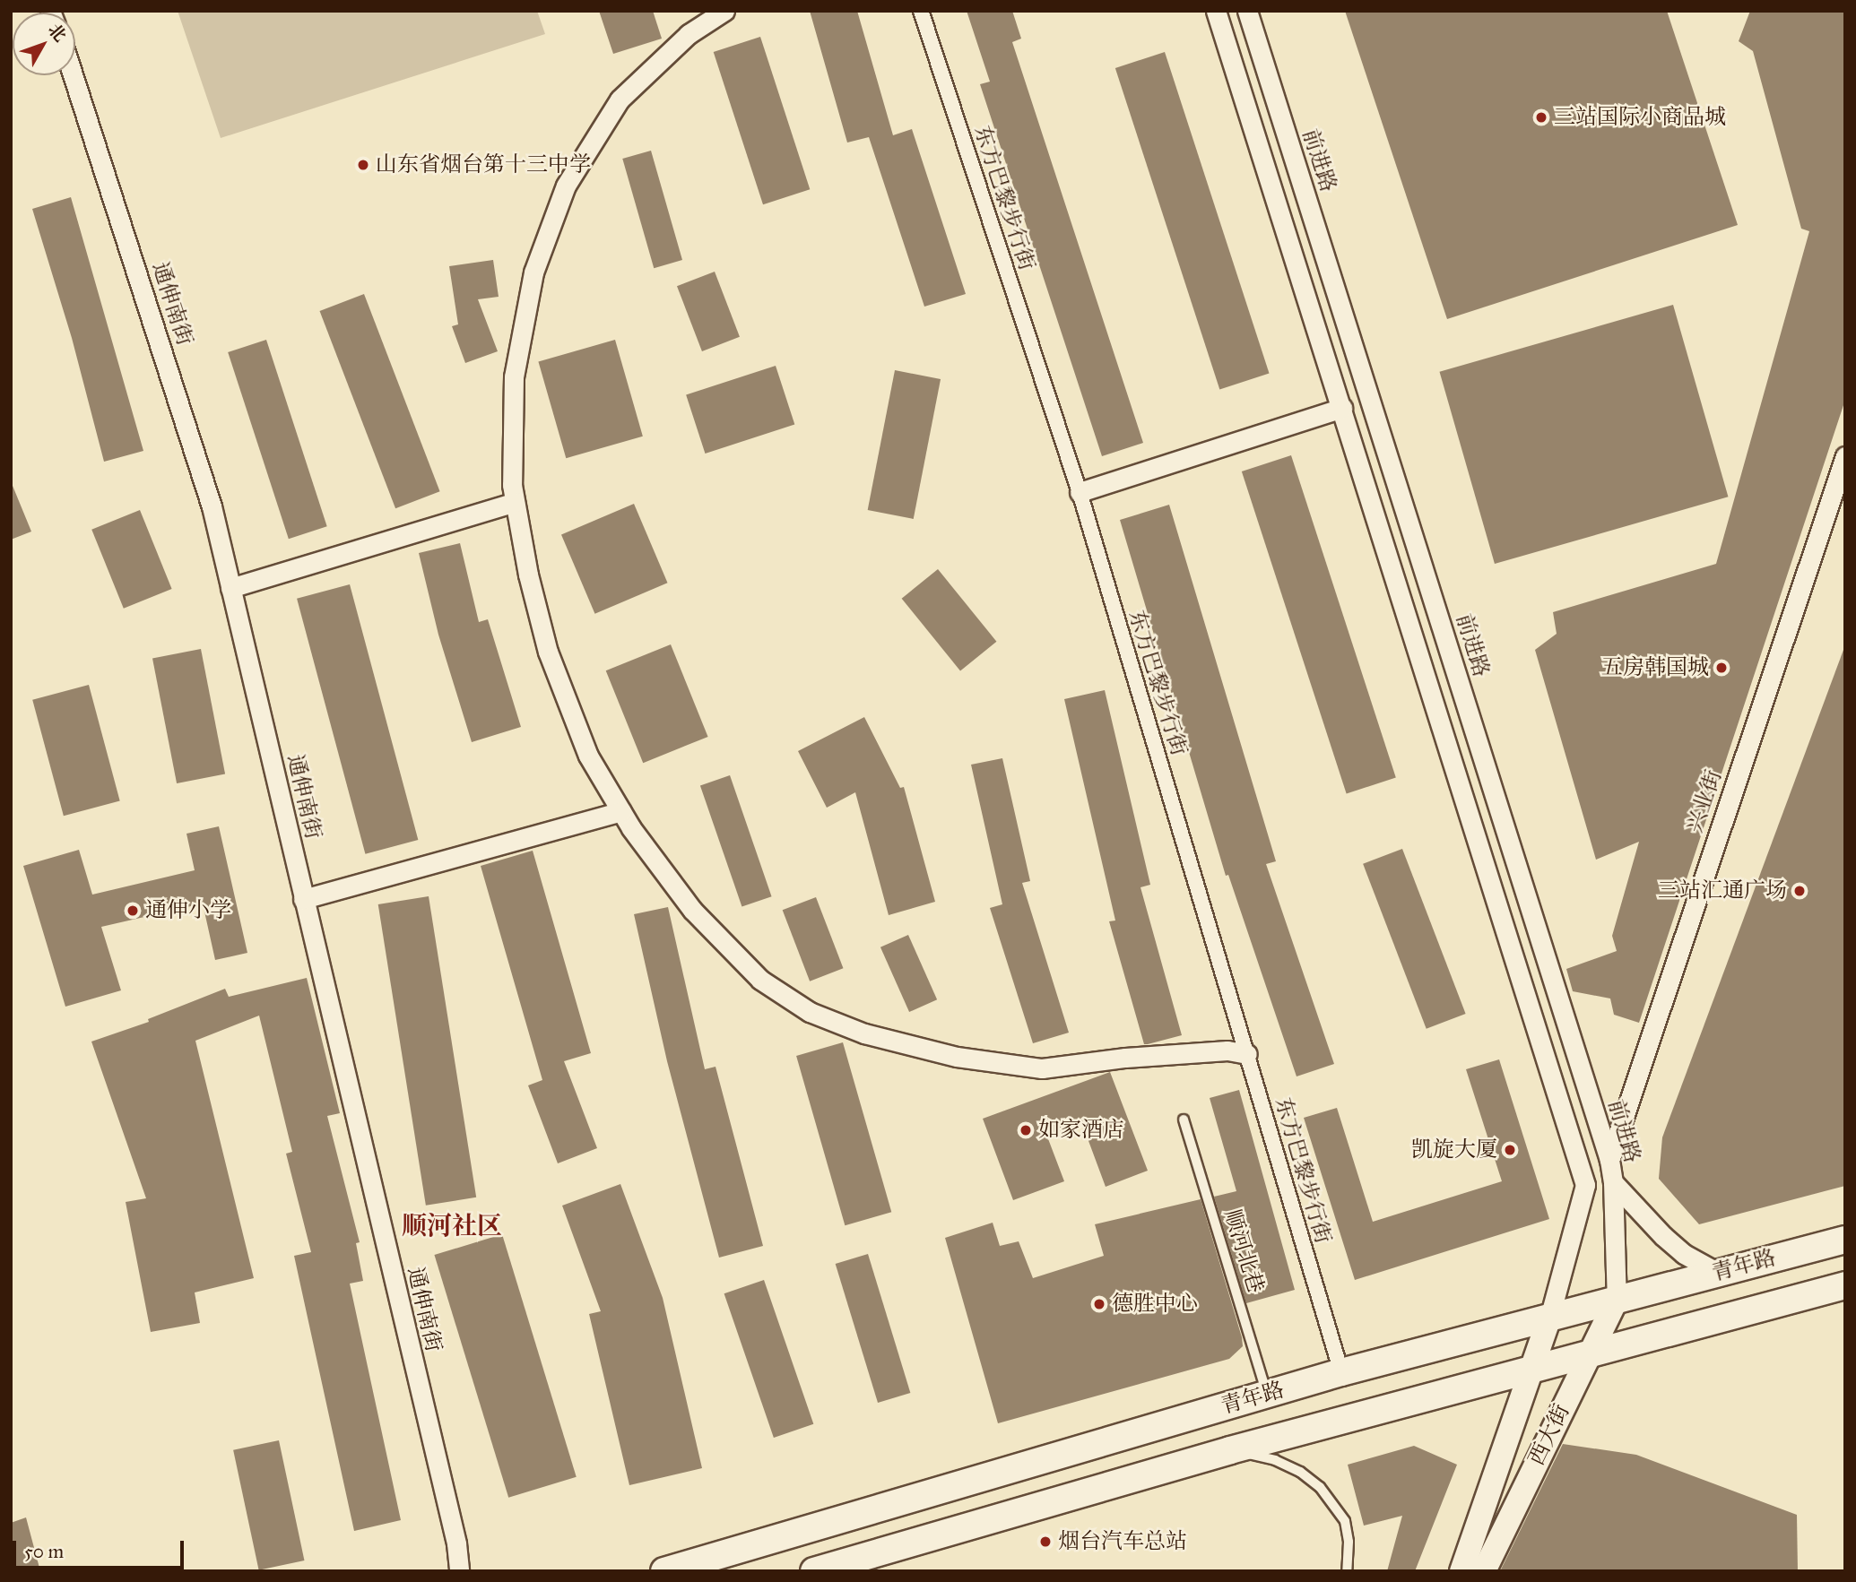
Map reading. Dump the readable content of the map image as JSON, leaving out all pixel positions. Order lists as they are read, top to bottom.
{
  "streets": {
    "main road": ["青年路"],
    "street": [
      "前进路",
      "东方巴黎步行街",
      "通伸南街",
      "兴业街",
      "西大街"
    ],
    "lane": ["顺河北巷"]
  },
  "crossings": [
    ["前进路", "兴业街"],
    ["前进路", "青年路"],
    ["前进路", "西大街"],
    ["东方巴黎步行街", "青年路"],
    ["顺河北巷", "青年路"],
    ["青年路", "西大街"]
  ],
  "districts": ["顺河社区"],
  "places": [
    "三站国际小商品城",
    "山东省烟台第十三中学",
    "五房韩国城",
    "三站汇通广场",
    "通伸小学",
    "如家酒店",
    "凯旋大厦",
    "德胜中心",
    "烟台汽车总站"
  ],
  "scale_bar": "50 m",
  "north": "top right"
}
